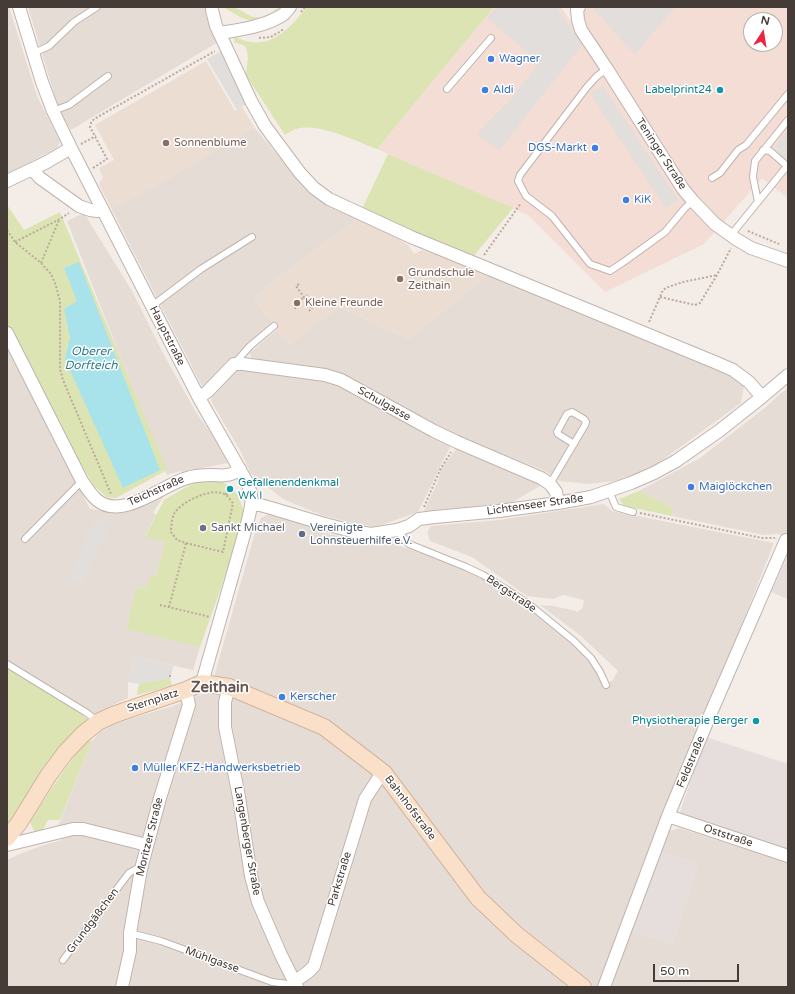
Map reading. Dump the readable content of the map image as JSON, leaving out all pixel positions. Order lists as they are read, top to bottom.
{
  "streets": {
    "street": [
      "Teninger Straße",
      "Hauptstraße",
      "Schulgasse",
      "Teichstraße",
      "Lichtenseer Straße",
      "Sternplatz",
      "Feldstraße",
      "Bahnhofstraße",
      "Oststraße",
      "Moritzer Straße",
      "Langenberger Straße",
      "Parkstraße"
    ],
    "lane": ["Bergstraße", "Grundgäßchen", "Mühlgasse"]
  },
  "crossings": [
    ["Hauptstraße", "Teichstraße"],
    ["Hauptstraße", "Lichtenseer Straße"],
    ["Hauptstraße", "Sternplatz"],
    ["Hauptstraße", "Bahnhofstraße"],
    ["Lichtenseer Straße", "Bergstraße"],
    ["Sternplatz", "Bahnhofstraße"],
    ["Sternplatz", "Moritzer Straße"],
    ["Feldstraße", "Oststraße"],
    ["Bahnhofstraße", "Langenberger Straße"],
    ["Bahnhofstraße", "Parkstraße"],
    ["Moritzer Straße", "Grundgäßchen"],
    ["Moritzer Straße", "Mühlgasse"],
    ["Langenberger Straße", "Parkstraße"],
    ["Langenberger Straße", "Mühlgasse"],
    ["Parkstraße", "Mühlgasse"]
  ],
  "districts": ["Zeithain"],
  "water": ["Oberer Dorfteich"],
  "places": [
    "Wagner",
    "Aldi",
    "Labelprint24",
    "Sonnenblume",
    "DGS-Markt",
    "KiK",
    "Grundschule Zeithain",
    "Kleine Freunde",
    "Maiglöckchen",
    "Gefallenendenkmal WK I",
    "Sankt Michael",
    "Vereinigte Lohnsteuerhilfe e.V.",
    "Kerscher",
    "Physiotherapie Berger",
    "Müller KFZ-Handwerksbetrieb"
  ],
  "scale_bar": "50 m",
  "north": "top"
}
